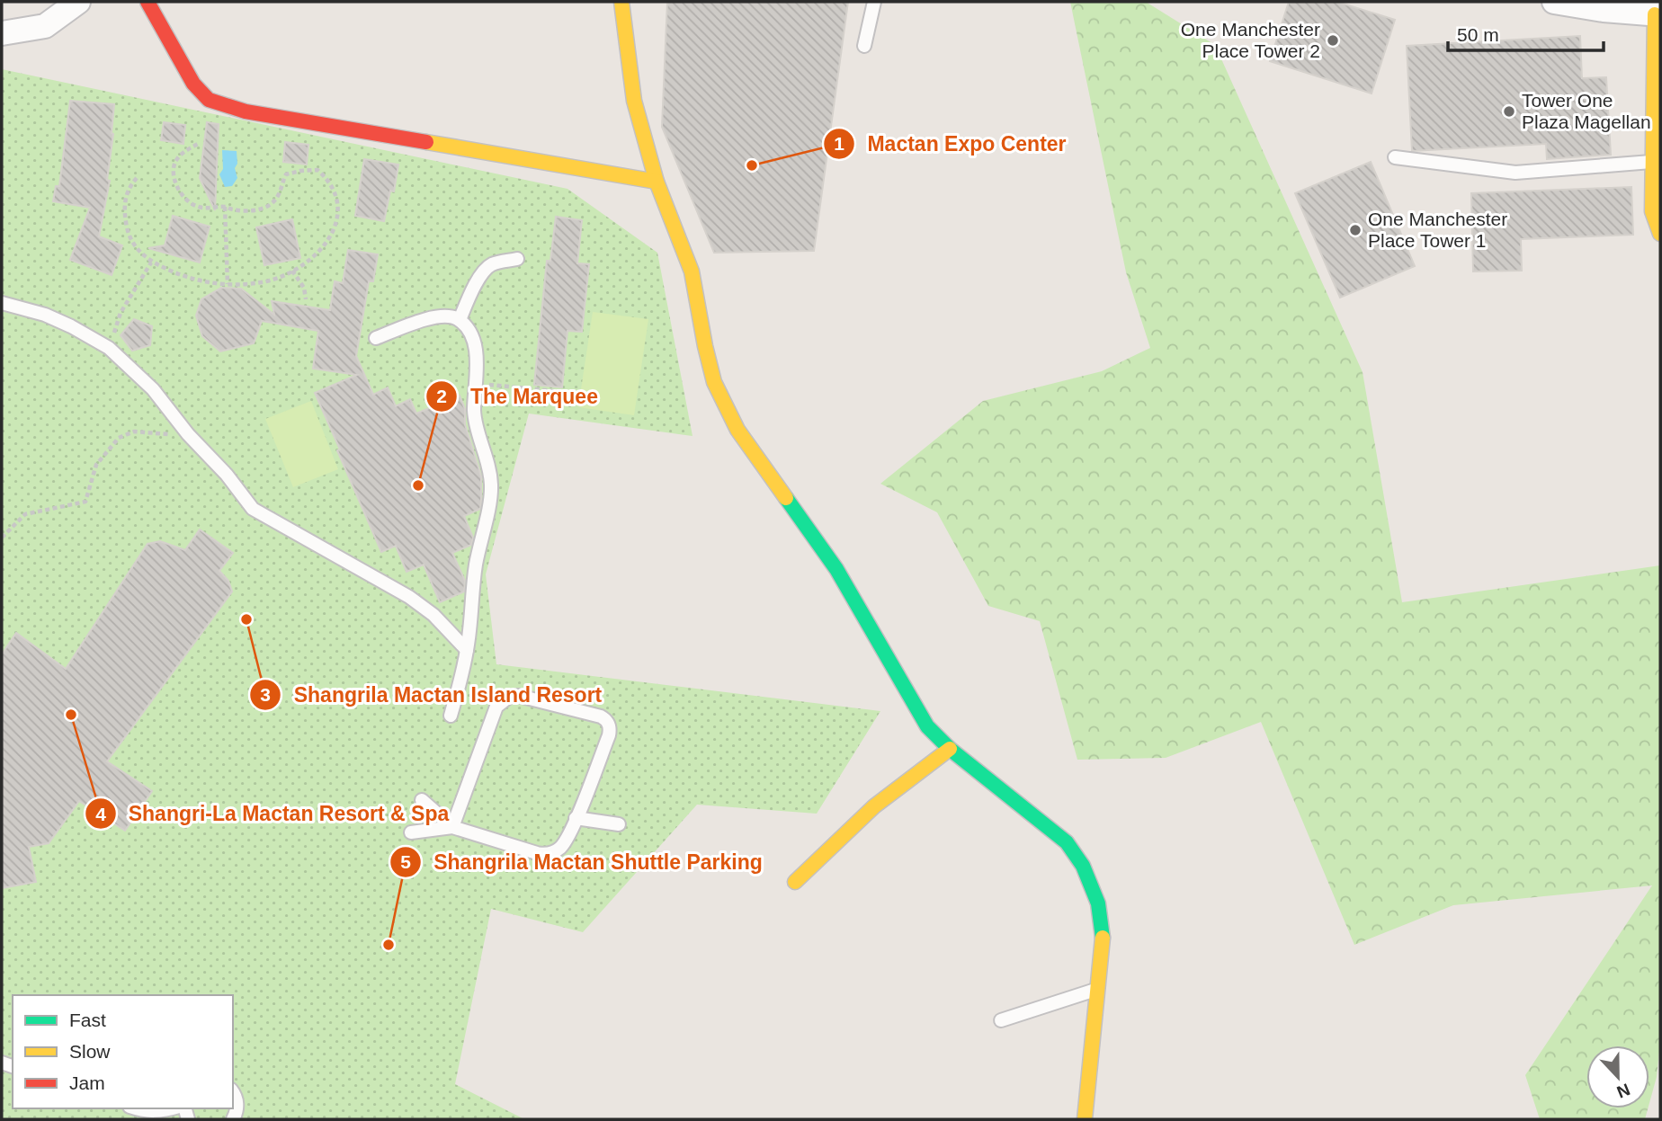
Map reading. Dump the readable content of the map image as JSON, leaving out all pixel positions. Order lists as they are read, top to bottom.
{
  "places": [
    "One Manchester Place Tower 2",
    "Tower One Plaza Magellan",
    "Mactan Expo Center",
    "One Manchester Place Tower 1",
    "The Marquee",
    "Shangrila Mactan Island Resort",
    "Shangri-La Mactan Resort & Spa",
    "Shangrila Mactan Shuttle Parking"
  ],
  "legend": ["Fast", "Slow", "Jam"],
  "scale_bar": "50 m",
  "north": "bottom"
}
